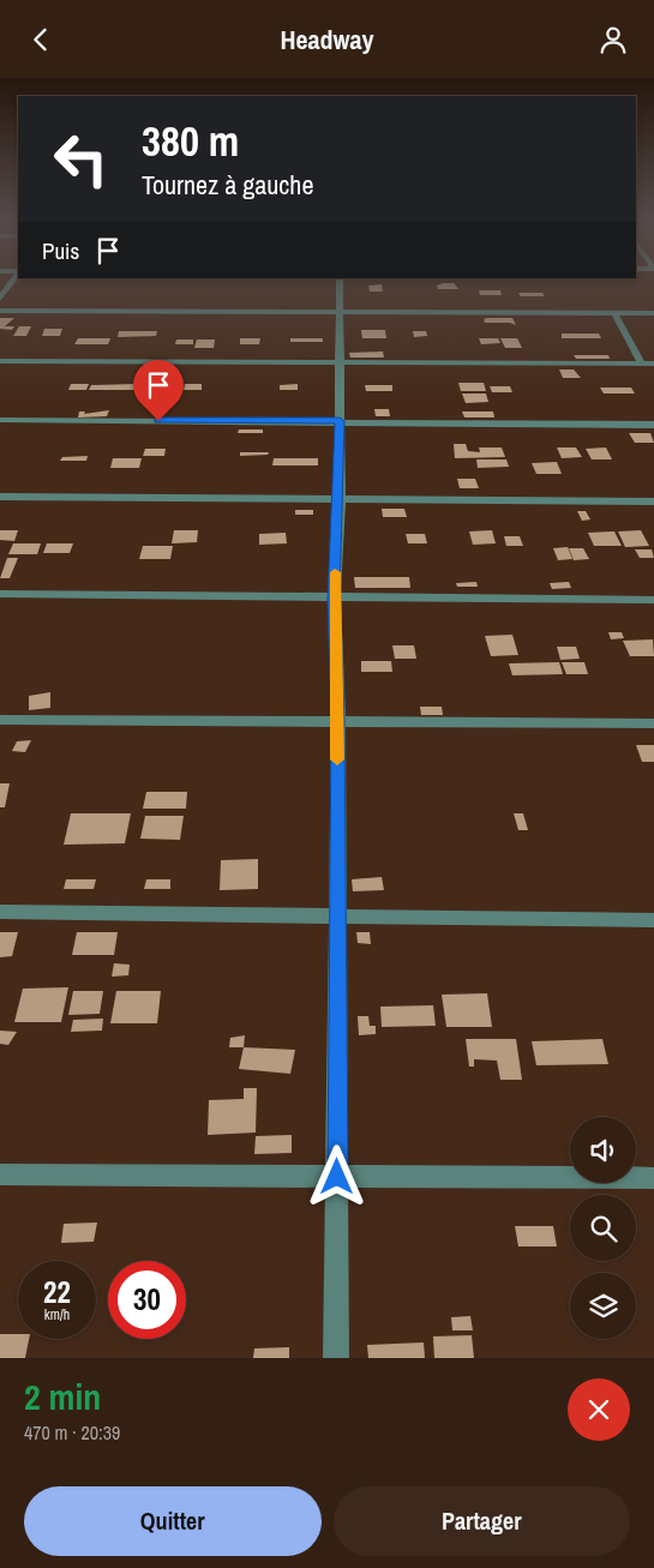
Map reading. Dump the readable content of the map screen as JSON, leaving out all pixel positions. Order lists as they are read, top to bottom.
{
  "page": {
    "header": "Headway",
    "turn": ["380 m", "Tournez à gauche"],
    "then": "Puis",
    "speed": "22 km/h",
    "limit": "30",
    "heading": ["2 min", "470 m · 20:39"],
    "buttons": ["Quitter", "Partager"]
  }
}
